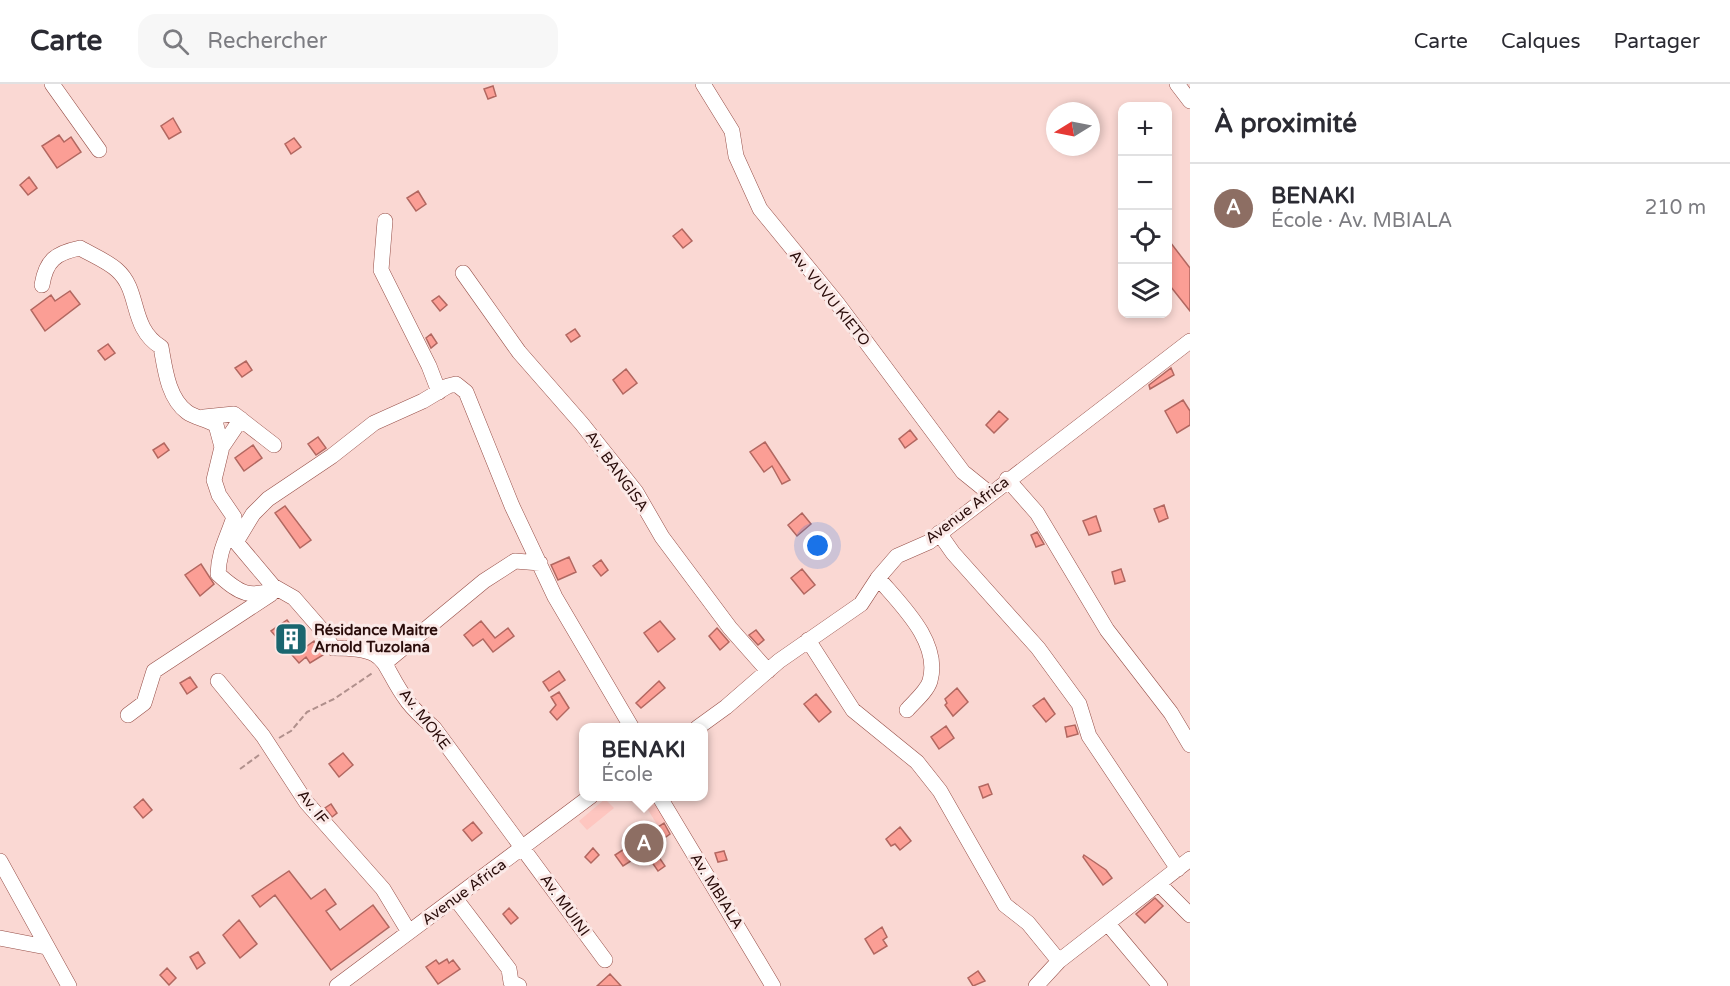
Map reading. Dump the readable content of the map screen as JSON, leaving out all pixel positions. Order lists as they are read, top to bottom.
{
  "streets": {
    "street": [
      "Av. VUVU KIETO",
      "Av. BANGISA",
      "Avenue Africa",
      "Av. MOKE",
      "Av. IF",
      "Av. MBIALA",
      "Av. MUINI"
    ]
  },
  "crossings": [
    ["Av. VUVU KIETO", "Avenue Africa"],
    ["Av. BANGISA", "Avenue Africa"],
    ["Avenue Africa", "Av. MOKE"],
    ["Avenue Africa", "Av. IF"],
    ["Avenue Africa", "Av. MUINI"],
    ["Av. MOKE", "Av. MUINI"]
  ],
  "places": {
    "building": ["Résidance Maitre Arnold Tuzolana"]
  },
  "north": "left",
  "page": {
    "header": "Carte",
    "search": "Rechercher",
    "nav": ["Carte", "Calques", "Partager"],
    "heading": "À proximité",
    "map_buttons": ["+", "−"],
    "list": [
      {
        "mark": "A",
        "name": "BENAKI",
        "note": "École · Av. MBIALA",
        "value": "210 m"
      }
    ],
    "popup": ["BENAKI", "École"],
    "pins": "A"
  }
}
